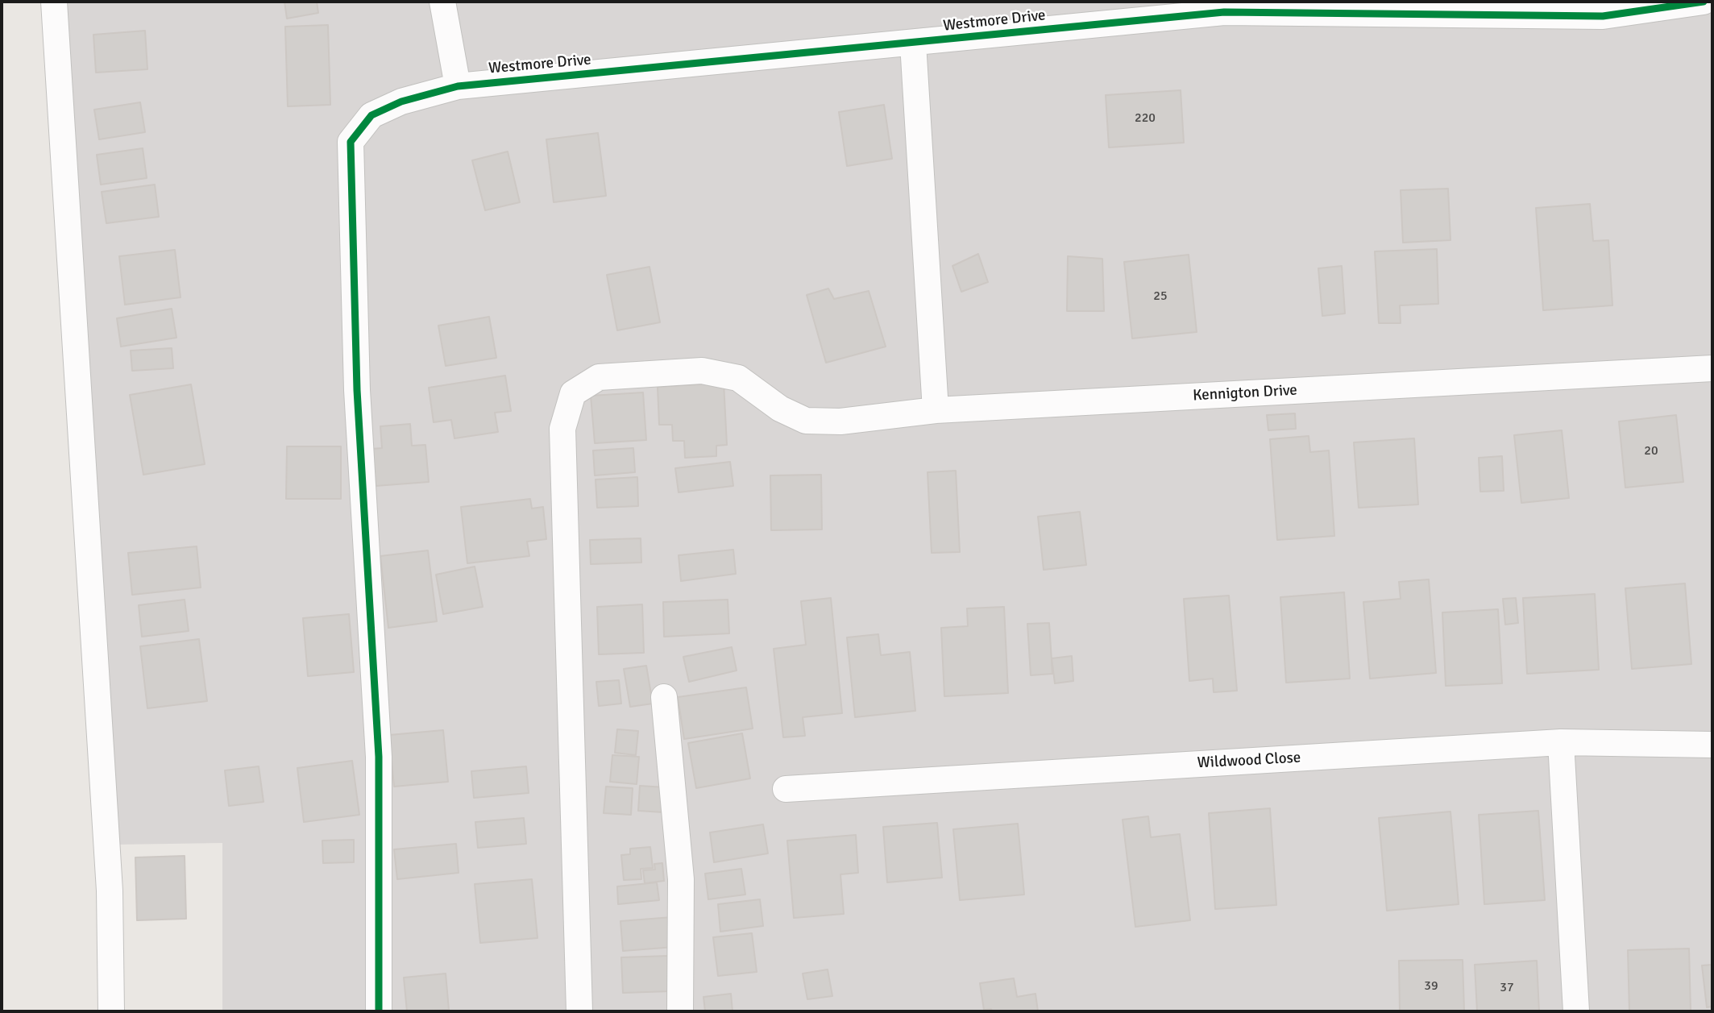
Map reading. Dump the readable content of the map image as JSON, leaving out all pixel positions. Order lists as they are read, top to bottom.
{
  "streets": {
    "street": ["Westmore Drive", "Kennigton Drive", "Wildwood Close"]
  },
  "house_numbers": [
    "220",
    "25",
    "20",
    "39",
    "37"
  ]
}
